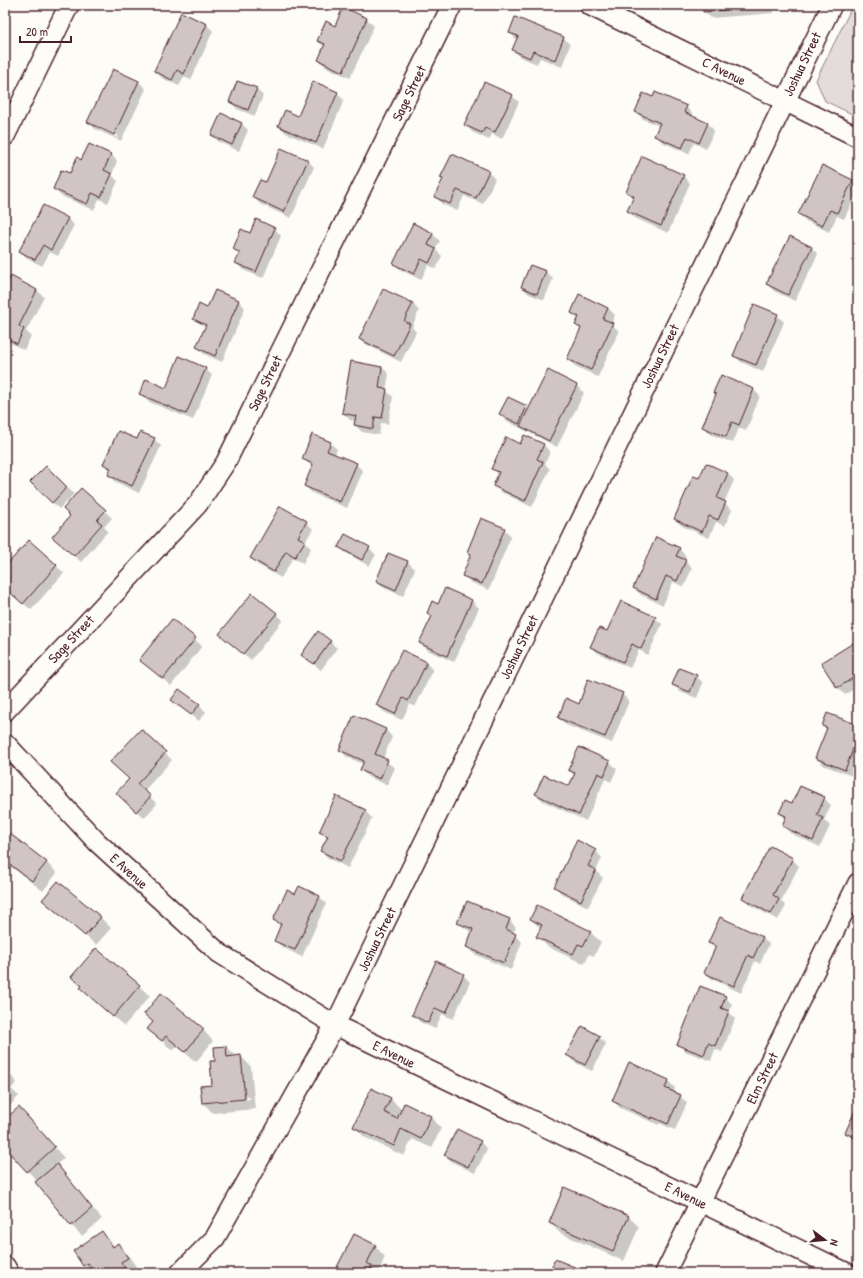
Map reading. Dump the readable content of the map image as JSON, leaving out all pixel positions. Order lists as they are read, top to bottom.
{
  "streets": {
    "street": [
      "Joshua Street",
      "C Avenue",
      "Sage Street",
      "E Avenue",
      "Elm Street"
    ]
  },
  "crossings": [
    ["Joshua Street", "C Avenue"],
    ["Joshua Street", "E Avenue"],
    ["E Avenue", "Elm Street"]
  ],
  "scale_bar": "20 m",
  "north": "right"
}
